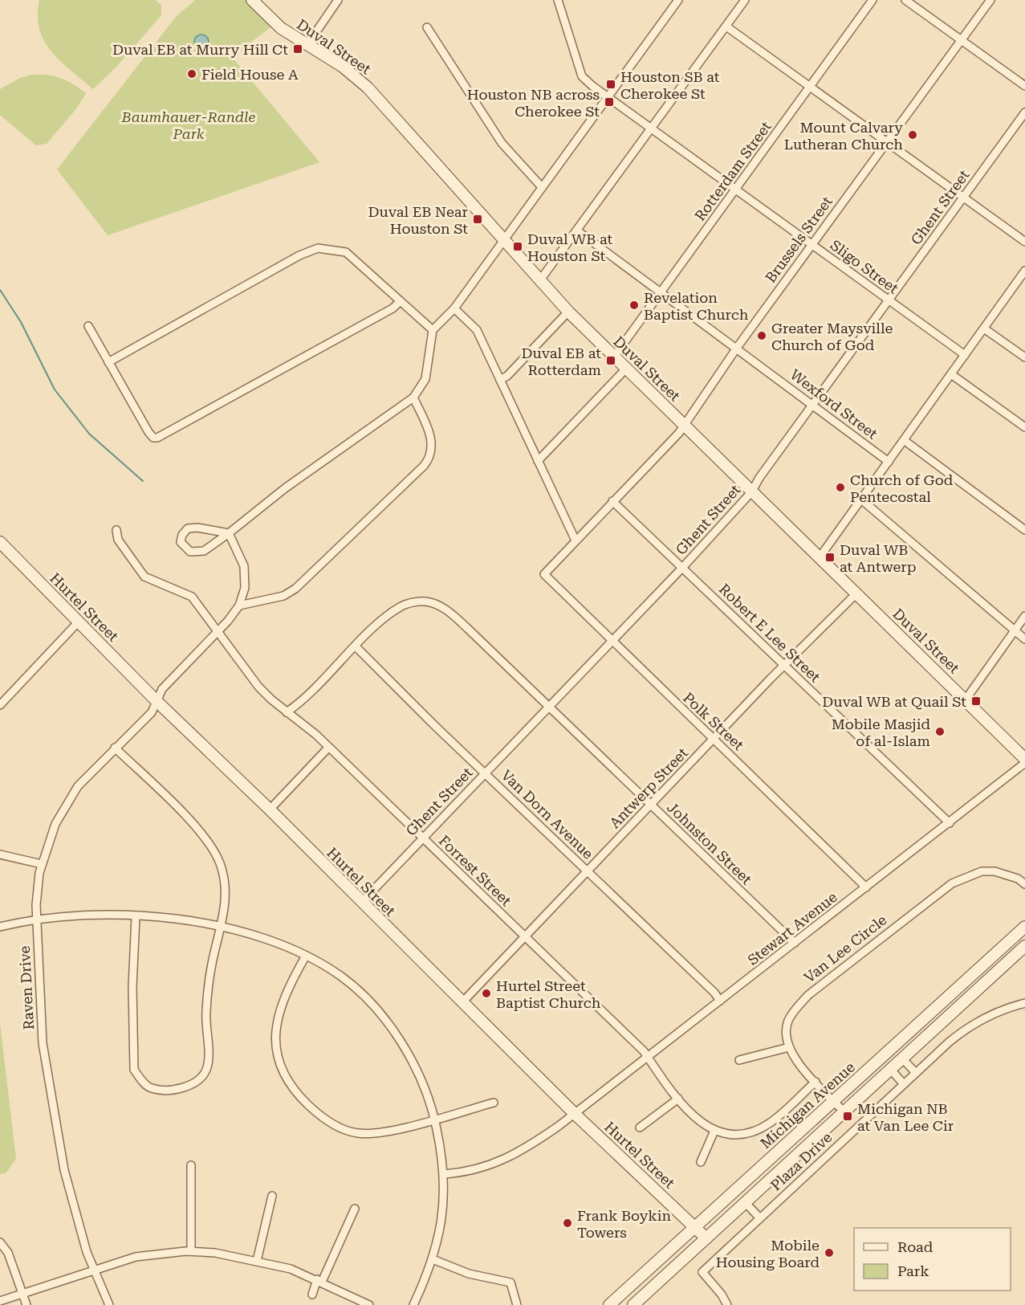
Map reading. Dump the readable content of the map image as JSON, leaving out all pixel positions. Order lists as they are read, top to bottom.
{
  "streets": {
    "street": [
      "Duval Street",
      "Rotterdam Street",
      "Ghent Street",
      "Brussels Street",
      "Sligo Street",
      "Wexford Street",
      "Hurtel Street",
      "Robert E Lee Street",
      "Polk Street",
      "Antwerp Street",
      "Van Dorn Avenue",
      "Johnston Street",
      "Forrest Street",
      "Stewart Avenue",
      "Van Lee Circle",
      "Raven Drive",
      "Michigan Avenue",
      "Plaza Drive"
    ]
  },
  "crossings": [
    ["Duval Street", "Rotterdam Street"],
    ["Duval Street", "Ghent Street"],
    ["Duval Street", "Brussels Street"],
    ["Duval Street", "Antwerp Street"],
    ["Rotterdam Street", "Sligo Street"],
    ["Rotterdam Street", "Wexford Street"],
    ["Ghent Street", "Sligo Street"],
    ["Ghent Street", "Wexford Street"],
    ["Ghent Street", "Hurtel Street"],
    ["Ghent Street", "Robert E Lee Street"],
    ["Ghent Street", "Polk Street"],
    ["Ghent Street", "Van Dorn Avenue"],
    ["Ghent Street", "Johnston Street"],
    ["Ghent Street", "Forrest Street"],
    ["Brussels Street", "Sligo Street"],
    ["Brussels Street", "Wexford Street"],
    ["Brussels Street", "Robert E Lee Street"],
    ["Brussels Street", "Polk Street"],
    ["Hurtel Street", "Antwerp Street"],
    ["Hurtel Street", "Stewart Avenue"],
    ["Hurtel Street", "Raven Drive"],
    ["Hurtel Street", "Michigan Avenue"],
    ["Robert E Lee Street", "Antwerp Street"],
    ["Robert E Lee Street", "Stewart Avenue"],
    ["Polk Street", "Antwerp Street"],
    ["Polk Street", "Stewart Avenue"],
    ["Antwerp Street", "Van Dorn Avenue"],
    ["Antwerp Street", "Johnston Street"],
    ["Antwerp Street", "Forrest Street"],
    ["Van Dorn Avenue", "Johnston Street"],
    ["Van Dorn Avenue", "Stewart Avenue"],
    ["Johnston Street", "Forrest Street"],
    ["Johnston Street", "Stewart Avenue"],
    ["Forrest Street", "Stewart Avenue"],
    ["Forrest Street", "Van Lee Circle"],
    ["Forrest Street", "Raven Drive"],
    ["Van Lee Circle", "Michigan Avenue"]
  ],
  "parks": ["Baumhauer-Randle Park"],
  "places": {
    "transit": [
      "Duval EB at Murry Hill Ct",
      "Houston SB at Cherokee St",
      "Houston NB across Cherokee St",
      "Duval EB Near Houston St",
      "Duval WB at Houston St",
      "Duval EB at Rotterdam",
      "Duval WB at Antwerp",
      "Duval WB at Quail St",
      "Michigan NB at Van Lee Cir"
    ],
    "other": [
      "Field House A",
      "Mount Calvary Lutheran Church",
      "Revelation Baptist Church",
      "Greater Maysville Church of God",
      "Church of God Pentecostal",
      "Mobile Masjid of al-Islam",
      "Hurtel Street Baptist Church",
      "Frank Boykin Towers",
      "Mobile Housing Board"
    ]
  },
  "legend": ["Road", "Park"]
}
